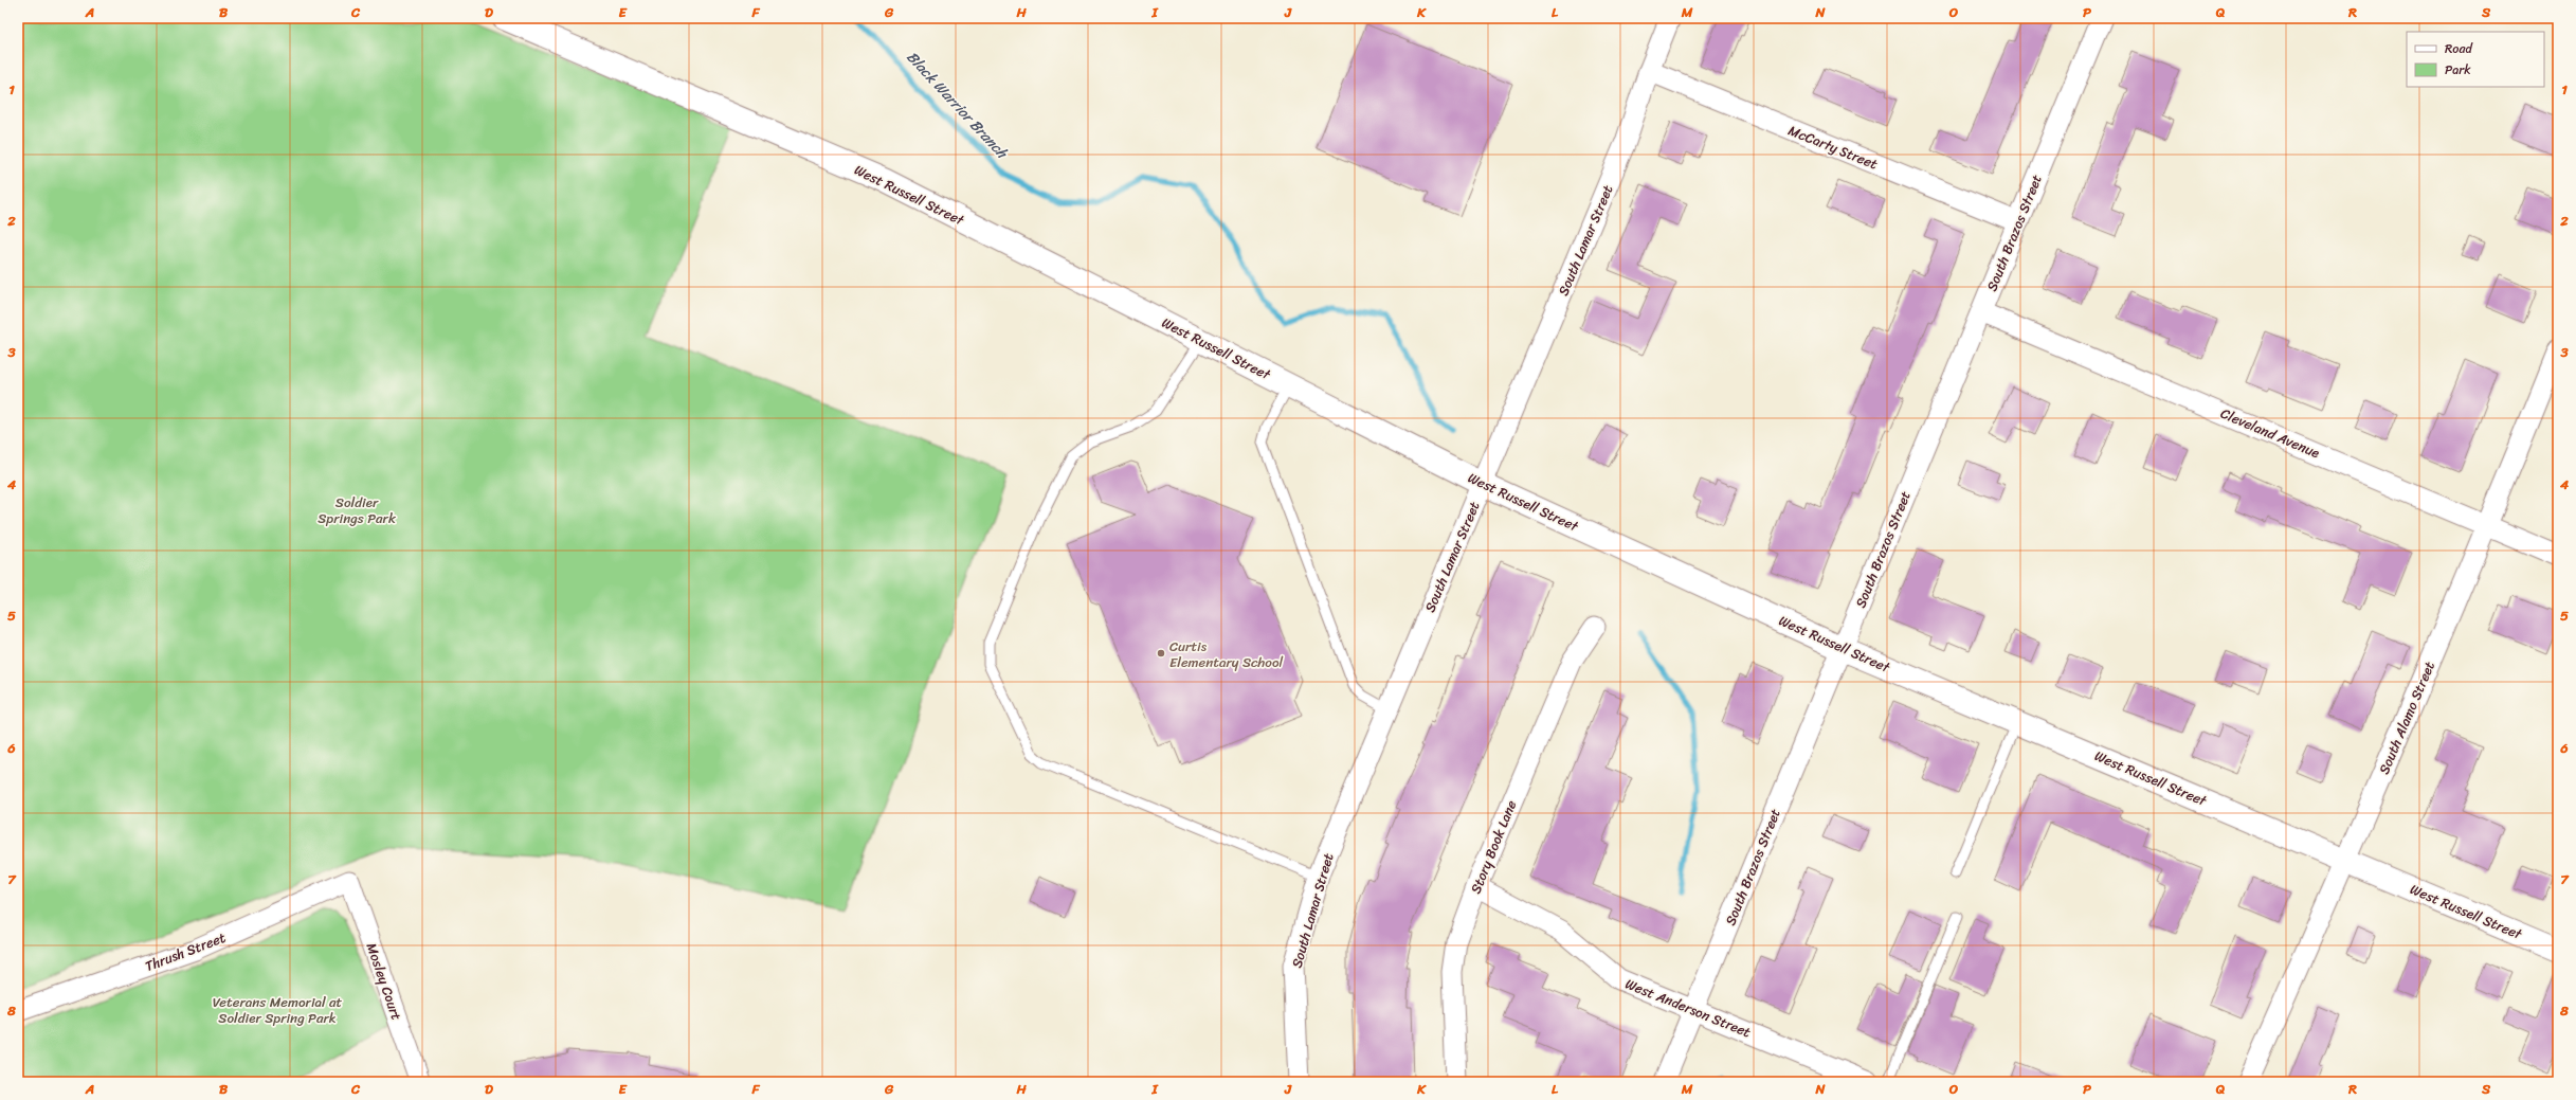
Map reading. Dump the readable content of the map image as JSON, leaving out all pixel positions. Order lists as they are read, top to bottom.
{
  "streets": {
    "street": [
      "McCarty Street",
      "West Russell Street",
      "South Brazos Street",
      "South Lamar Street",
      "Cleveland Avenue",
      "South Alamo Street",
      "Story Book Lane",
      "Thrush Street",
      "Mosley Court",
      "West Anderson Street"
    ]
  },
  "crossings": [
    ["McCarty Street", "South Brazos Street"],
    ["McCarty Street", "South Lamar Street"],
    ["West Russell Street", "South Brazos Street"],
    ["West Russell Street", "South Lamar Street"],
    ["West Russell Street", "South Alamo Street"],
    ["South Brazos Street", "Cleveland Avenue"],
    ["South Brazos Street", "West Anderson Street"],
    ["Cleveland Avenue", "South Alamo Street"],
    ["Story Book Lane", "West Anderson Street"],
    ["Thrush Street", "Mosley Court"]
  ],
  "water": ["Black Warrior Branch"],
  "parks": ["Soldier Springs Park", "Veterans Memorial at Soldier Spring Park"],
  "places": ["Curtis Elementary School"],
  "legend": ["Road", "Park"],
  "grid": {
    "columns": [
      "A",
      "B",
      "C",
      "D",
      "E",
      "F",
      "G",
      "H",
      "I",
      "J",
      "K",
      "L",
      "M",
      "N",
      "O",
      "P",
      "Q",
      "R",
      "S"
    ],
    "rows": [
      "1",
      "2",
      "3",
      "4",
      "5",
      "6",
      "7",
      "8"
    ]
  }
}
